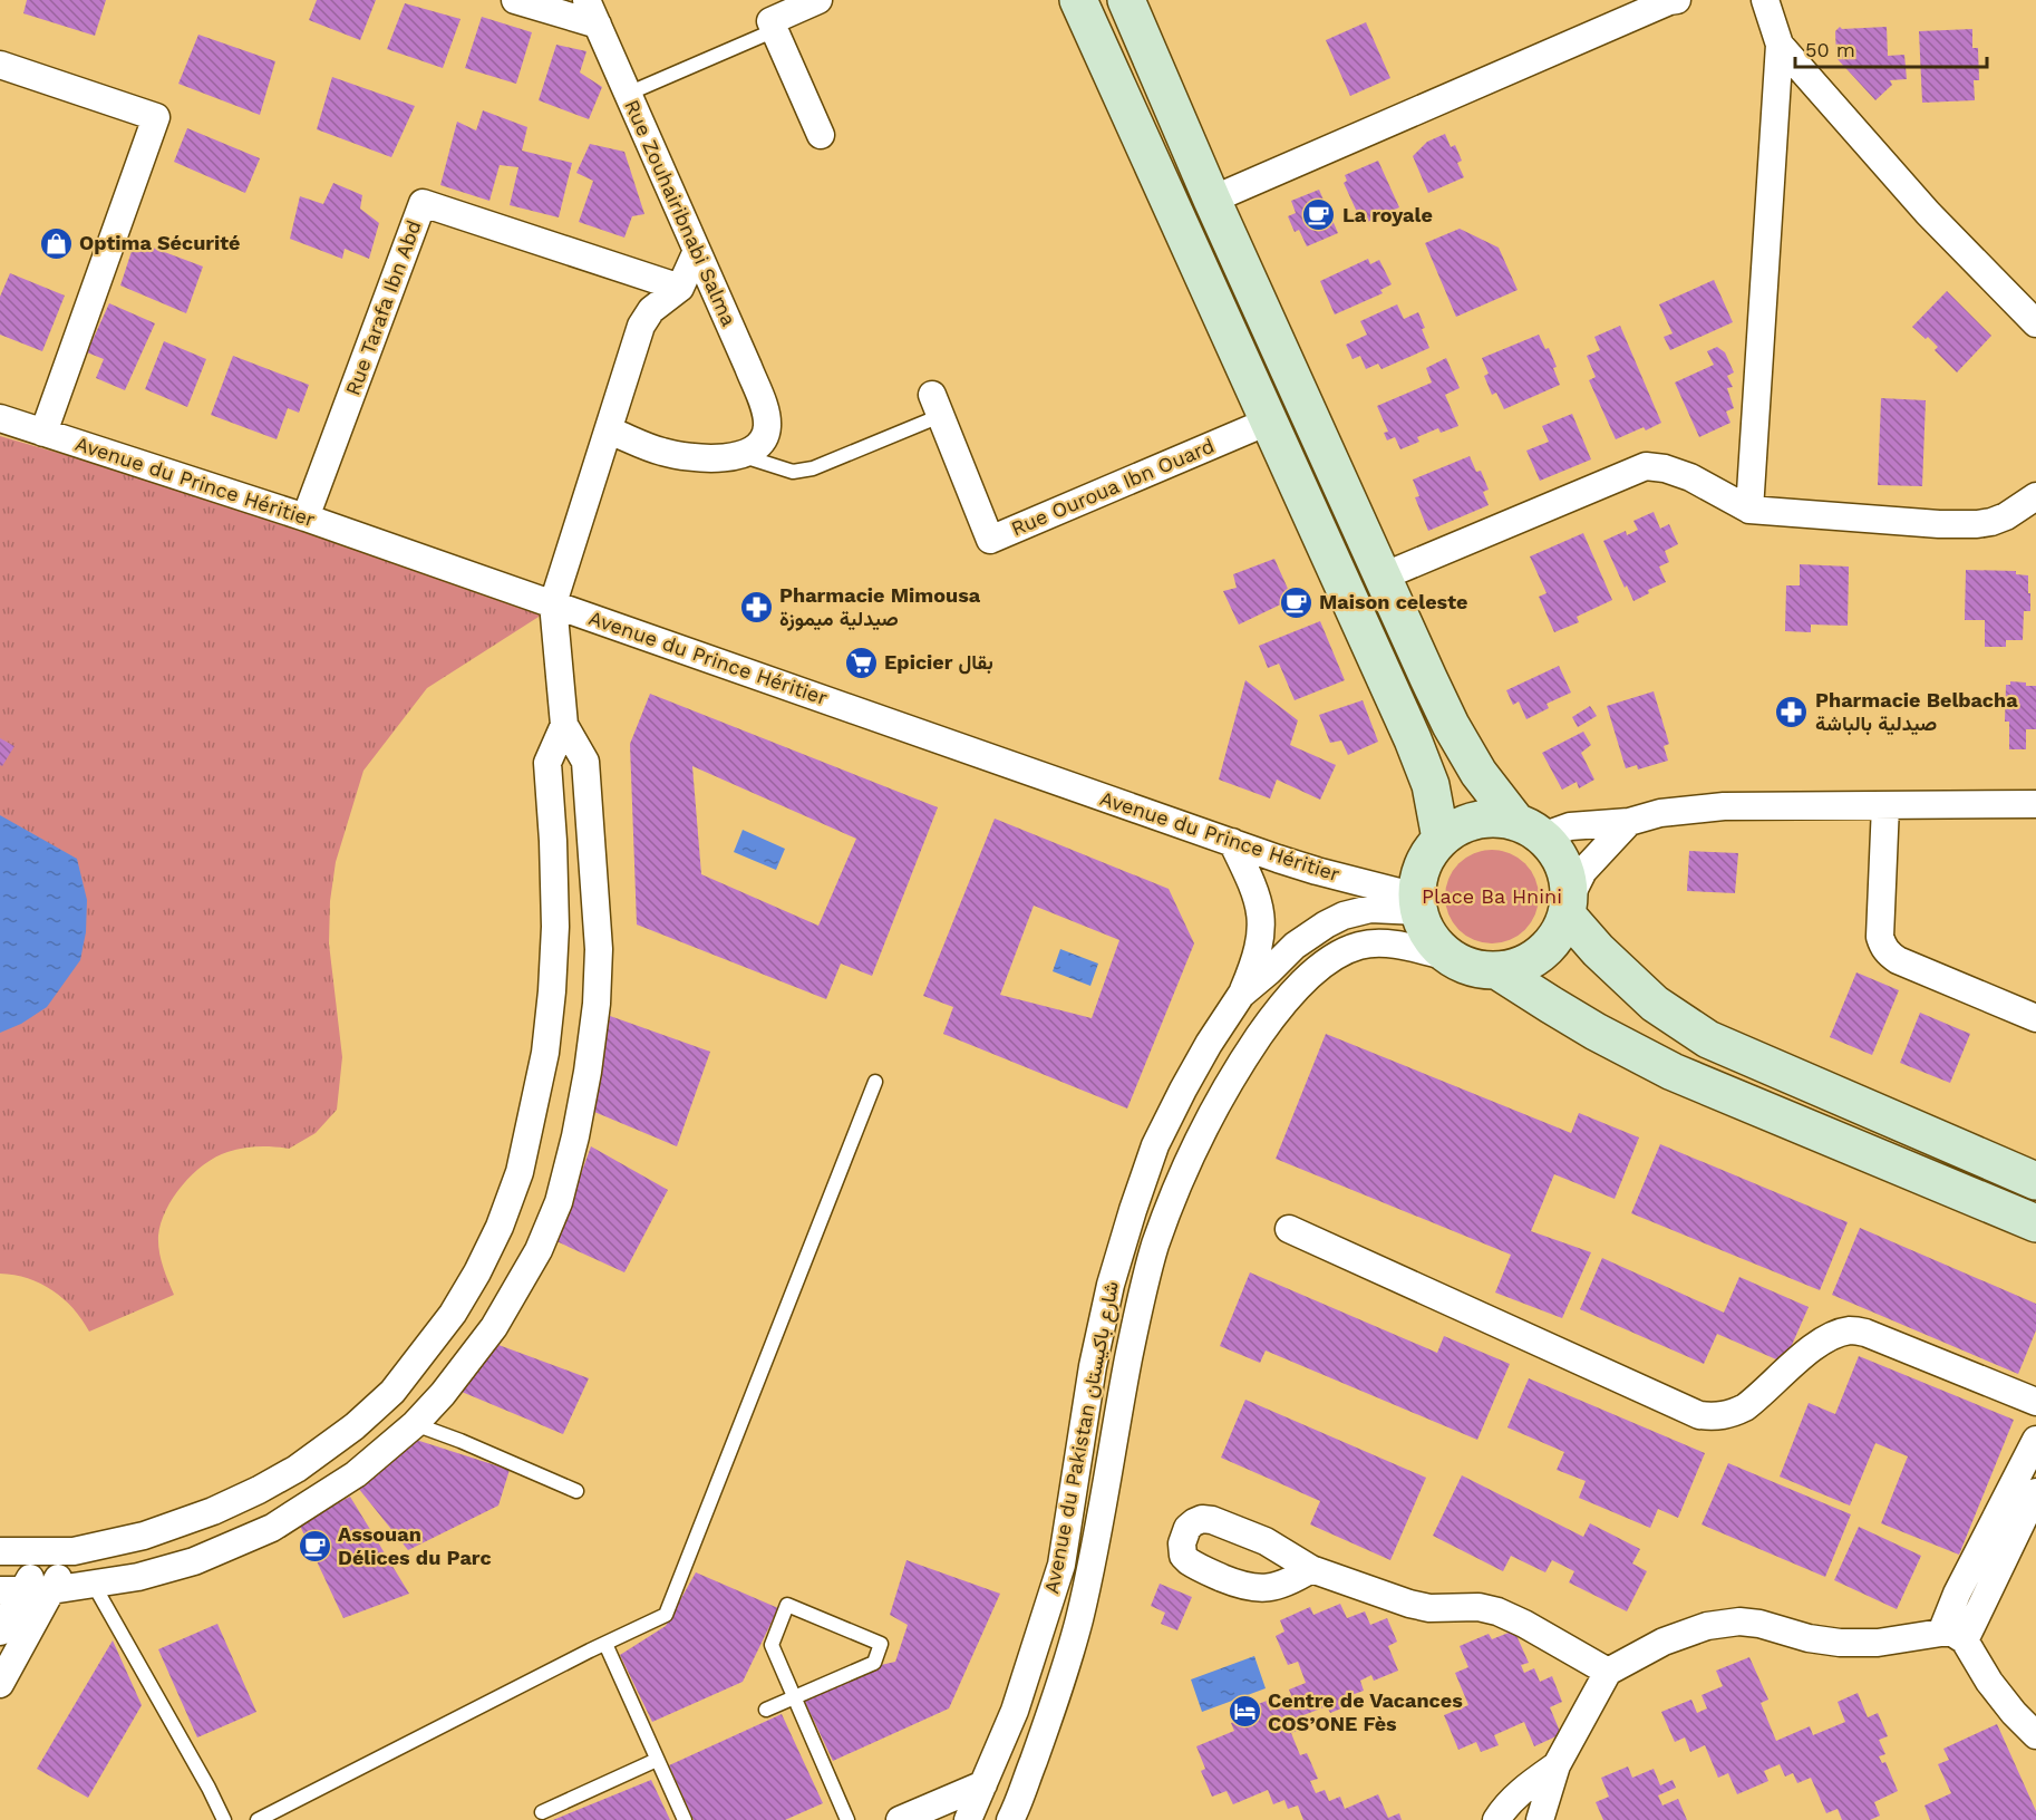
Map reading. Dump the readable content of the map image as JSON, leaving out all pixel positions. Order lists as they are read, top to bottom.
{
  "streets": {
    "street": [
      "Rue Zouhairibnabi Salma",
      "Rue Tarafa Ibn Abd",
      "Avenue du Prince Héritier",
      "Rue Ouroua Ibn Ouard",
      "Avenue du Pakistan شارع باكيستان"
    ]
  },
  "crossings": [
    ["Rue Tarafa Ibn Abd", "Avenue du Prince Héritier"],
    ["Avenue du Prince Héritier", "Avenue du Pakistan شارع باكيستان"]
  ],
  "parks": ["Place Ba Hnini"],
  "places": {
    "cafe": ["La royale", "Maison celeste", "Assouan Délices du Parc"],
    "shop": ["Optima Sécurité"],
    "pharmacy": ["Pharmacie Mimousa صيدلية ميموزة", "Pharmacie Belbacha صيدلية بالباشة"],
    "supermarket": ["Epicier بقال"],
    "hotel": ["Centre de Vacances COS’ONE Fès"]
  },
  "scale_bar": "50 m"
}
